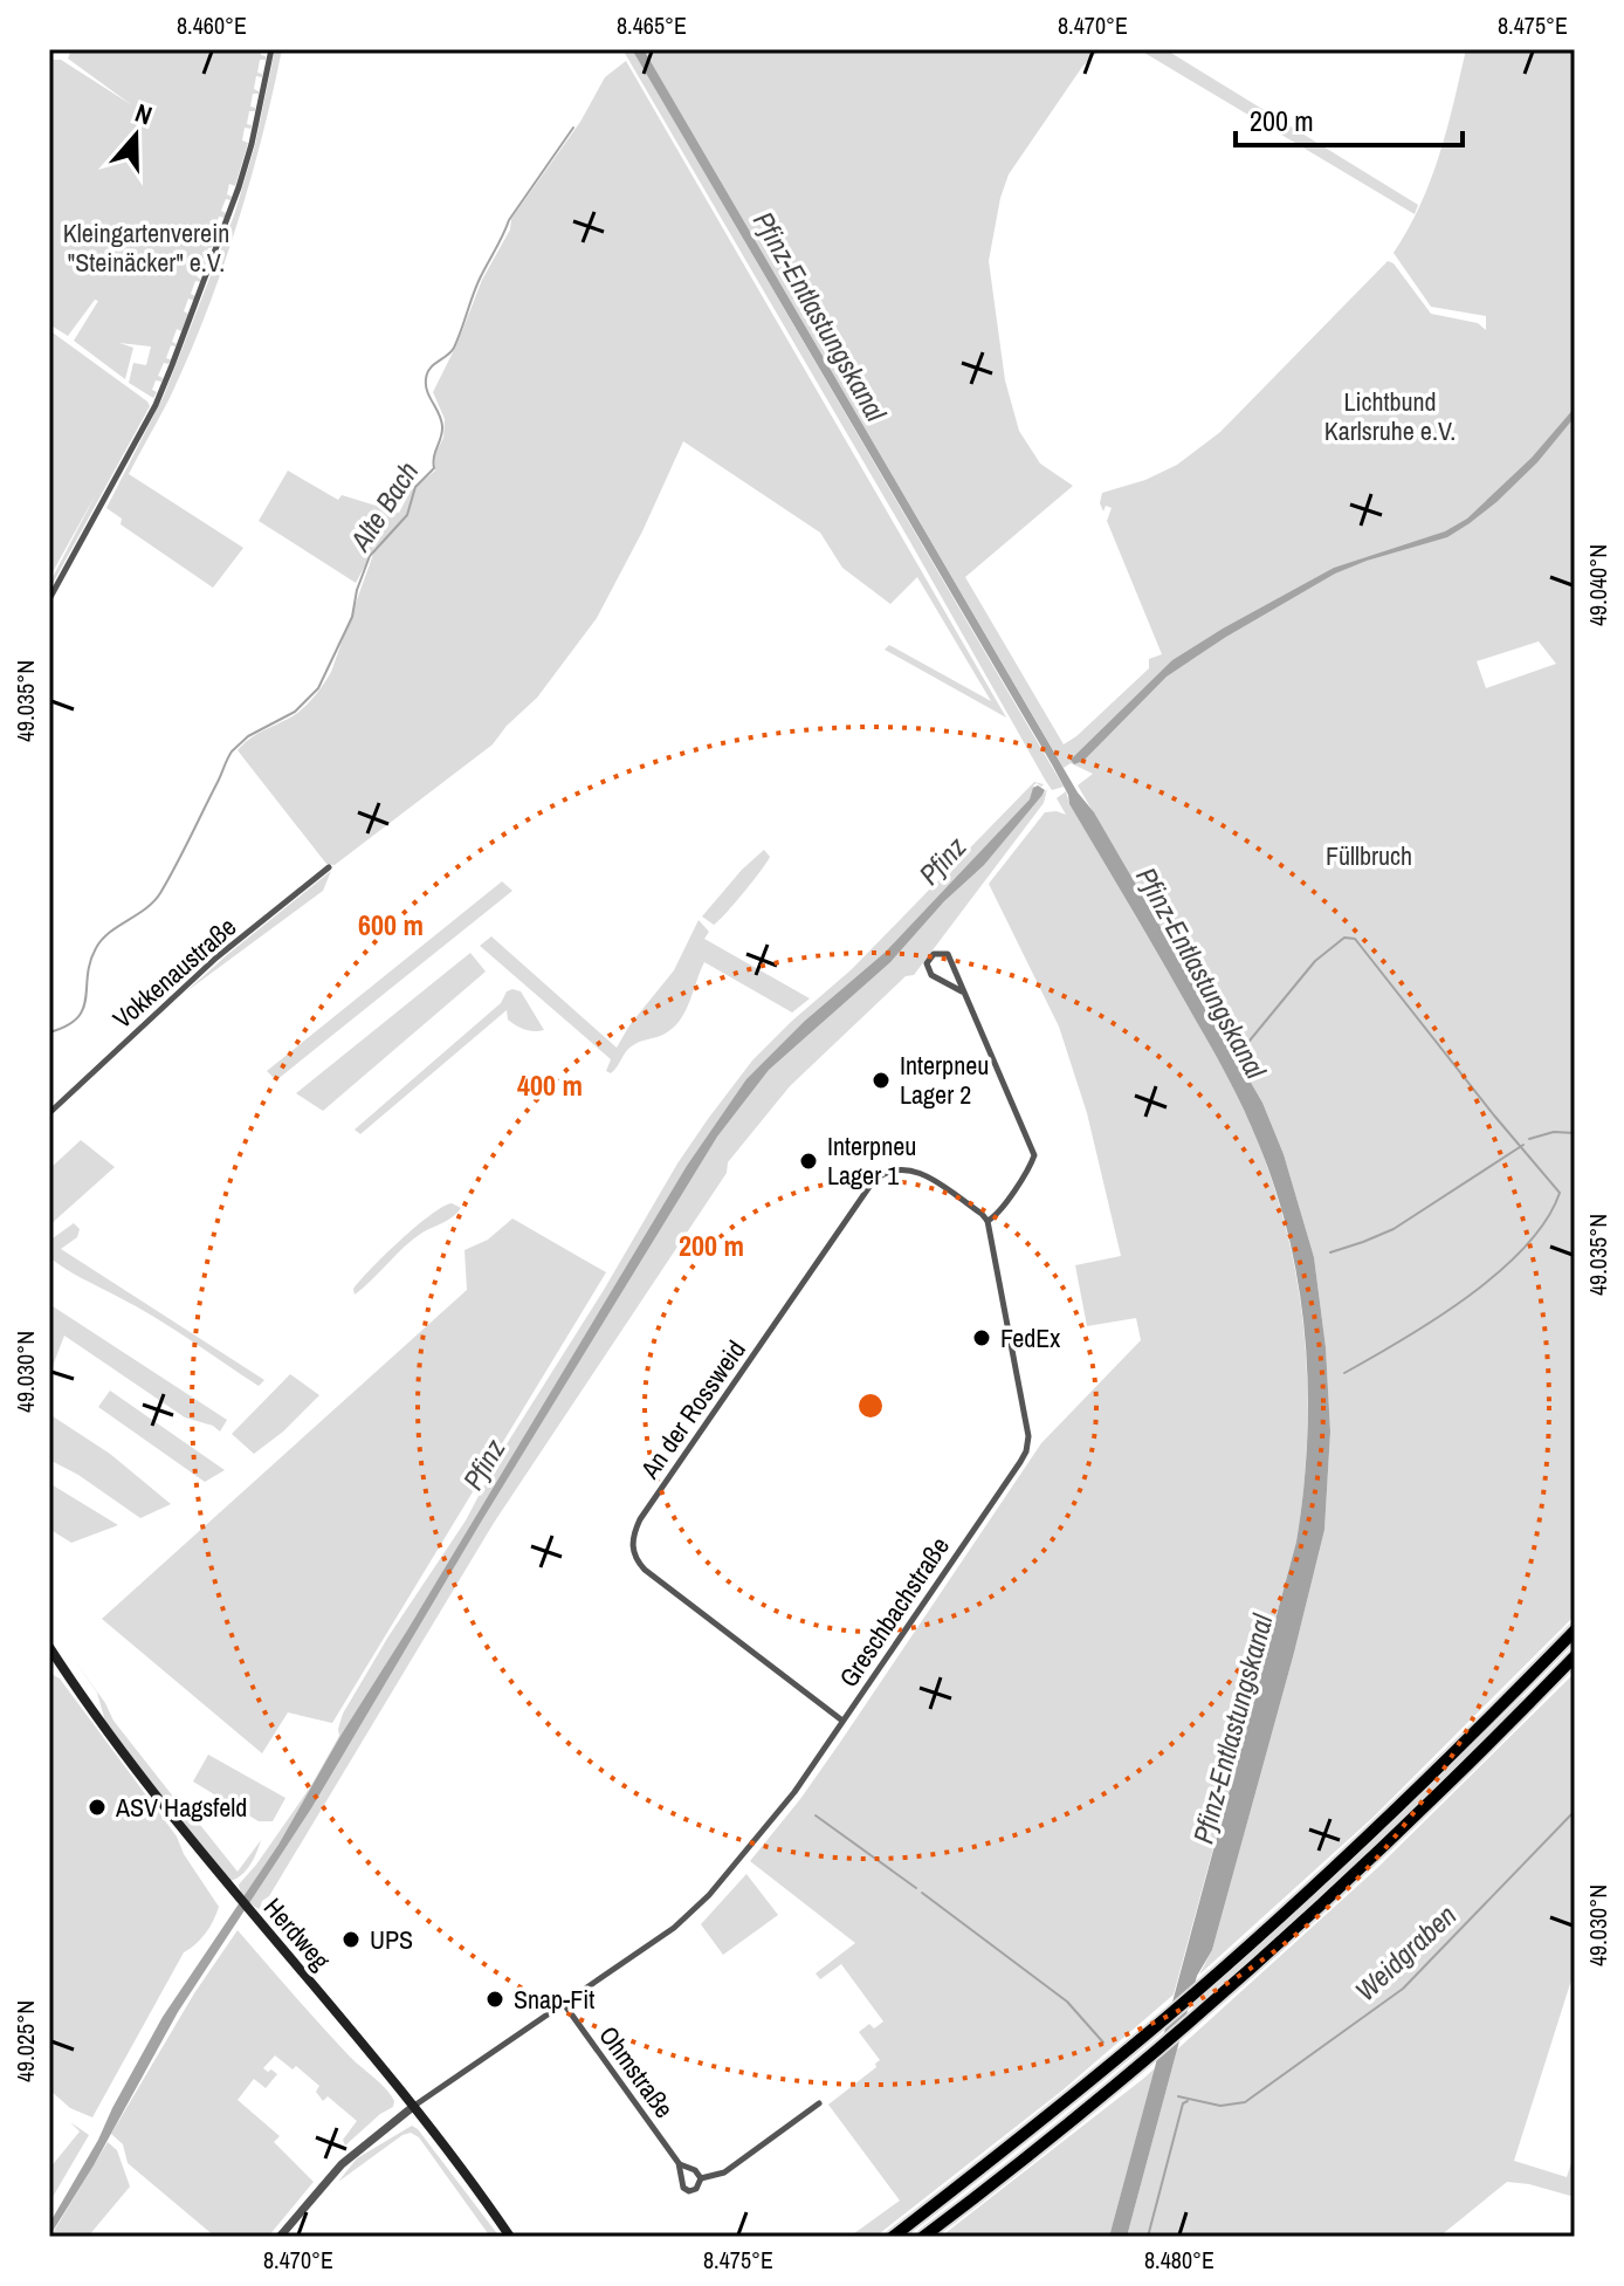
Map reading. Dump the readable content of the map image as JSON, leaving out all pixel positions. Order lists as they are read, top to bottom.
{
  "streets": {
    "main road": ["Herdweg"],
    "street": [
      "Vokkenaustraße",
      "An der Rossweid",
      "Greschbachstraße",
      "Ohmstraße"
    ]
  },
  "crossings": [
    ["An der Rossweid", "Greschbachstraße"],
    ["Greschbachstraße", "Herdweg"],
    ["Greschbachstraße", "Ohmstraße"]
  ],
  "water": [
    "Pfinz-Entlastungskanal",
    "Alte Bach",
    "Pfinz",
    "Weidgraben"
  ],
  "parks": ["Kleingartenverein \"Steinäcker\" e.V.", "Lichtbund Karlsruhe e.V.", "Füllbruch"],
  "places": [
    "Interpneu Lager 2",
    "Interpneu Lager 1",
    "FedEx",
    "ASV Hagsfeld",
    "UPS",
    "Snap-Fit"
  ],
  "scale_bar": "200 m",
  "north": "top",
  "coordinates": [
    "8.460°E",
    "8.465°E",
    "8.470°E",
    "8.475°E",
    "49.040°N",
    "49.035°N",
    "49.030°N",
    "49.025°N",
    "8.480°E"
  ],
  "rings": ["600 m", "400 m", "200 m"]
}
